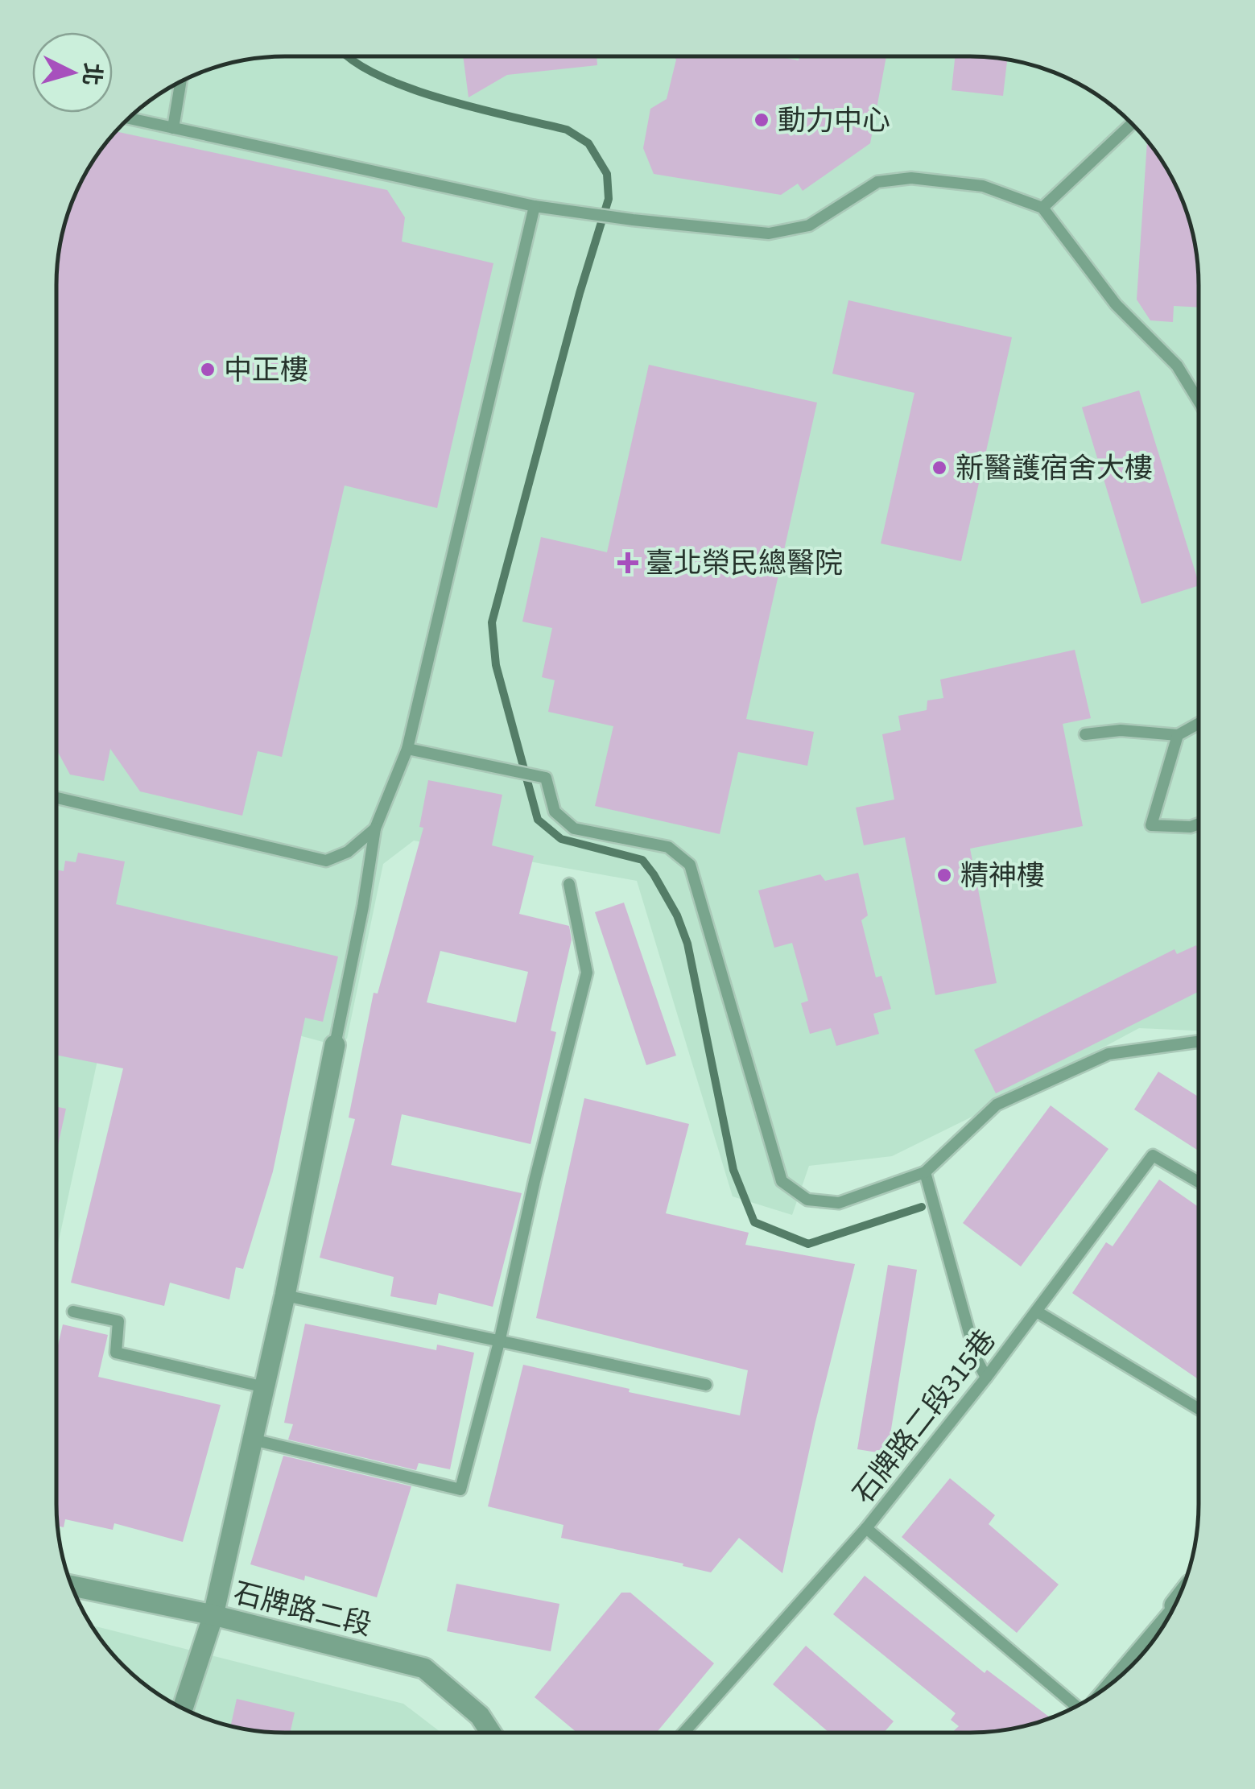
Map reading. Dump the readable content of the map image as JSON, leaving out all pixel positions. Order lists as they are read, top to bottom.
{
  "streets": {
    "street": ["石牌路二段"],
    "lane": ["石牌路二段315巷"]
  },
  "places": {
    "other": [
      "動力中心",
      "中正樓",
      "新醫護宿舍大樓",
      "精神樓"
    ],
    "health": ["臺北榮民總醫院"]
  },
  "north": "right"
}
